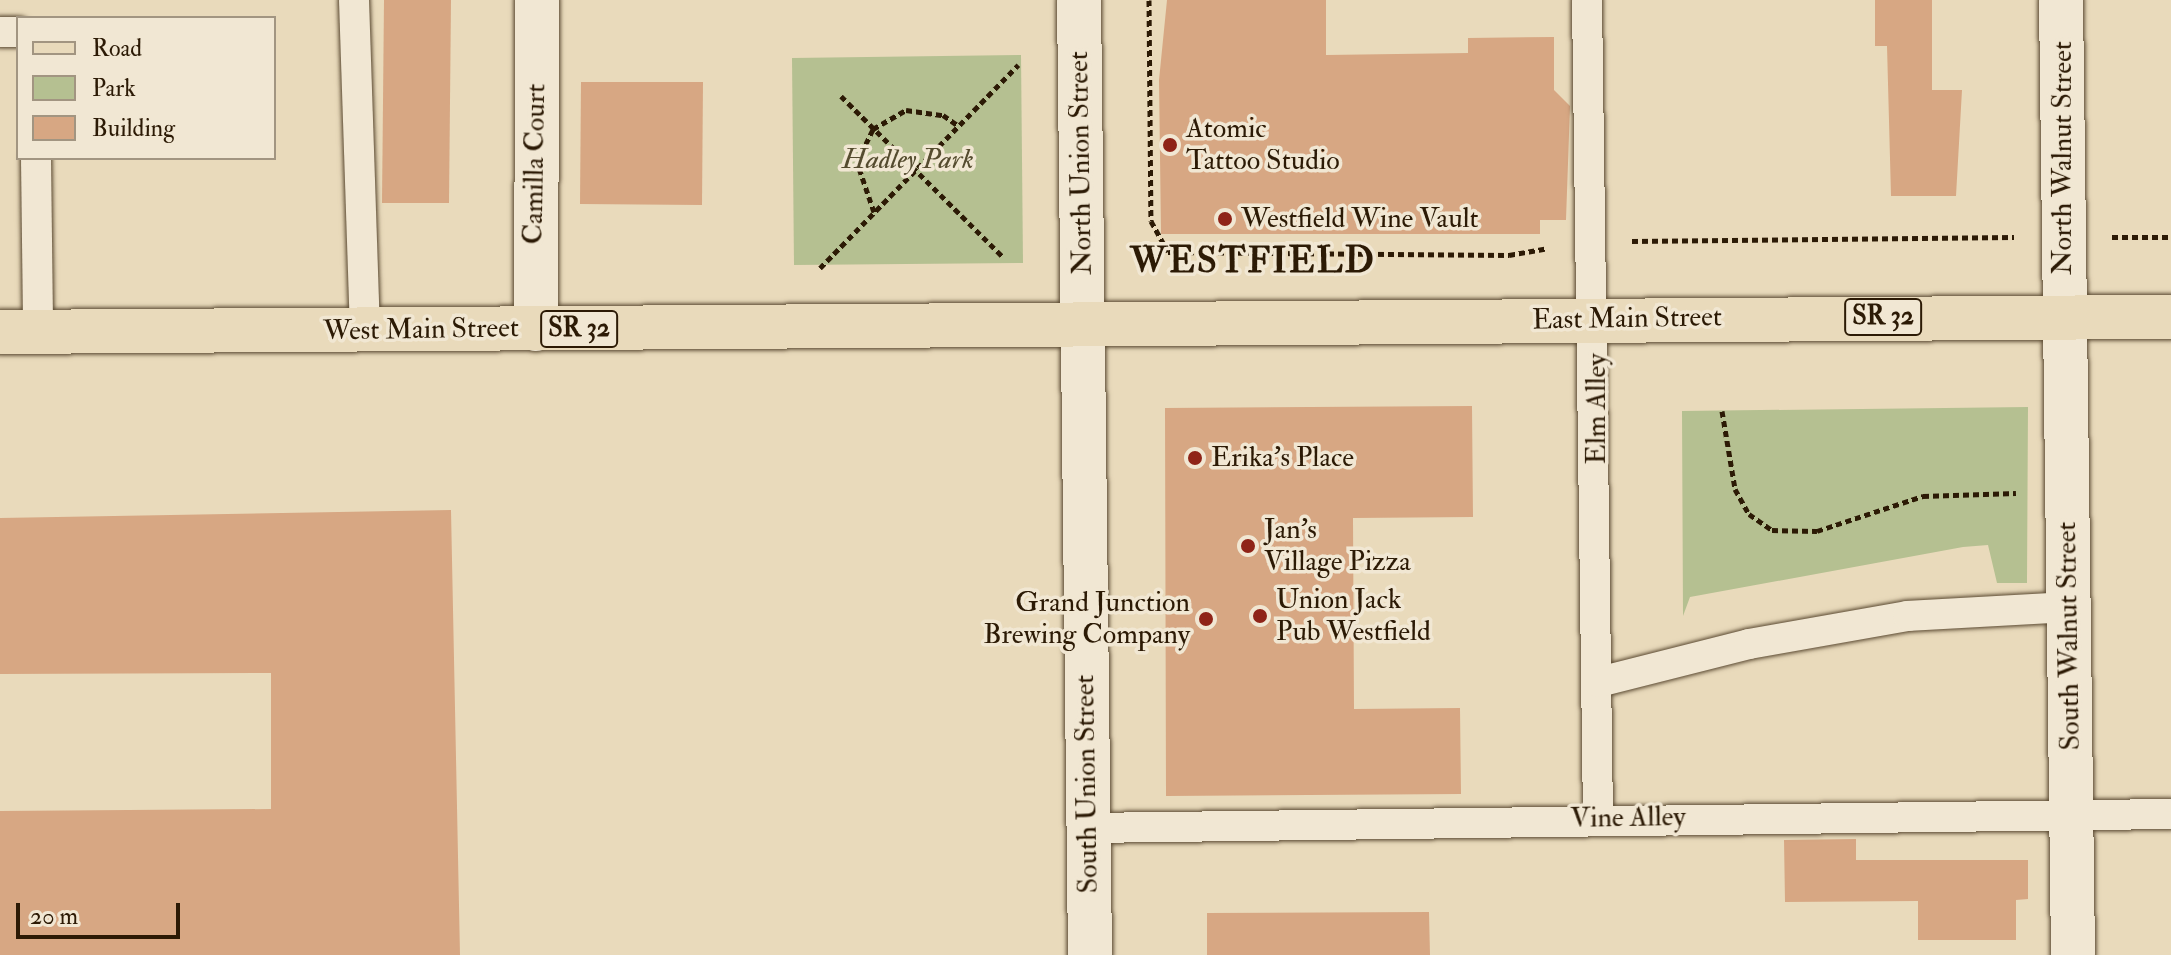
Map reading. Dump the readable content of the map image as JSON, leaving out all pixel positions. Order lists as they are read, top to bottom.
{
  "streets": {
    "main road": ["SR 32", "East Main Street", "West Main Street"],
    "street": [
      "North Walnut Street",
      "North Union Street",
      "Camilla Court",
      "South Walnut Street",
      "South Union Street"
    ],
    "lane": ["Elm Alley", "Vine Alley"]
  },
  "crossings": [
    ["North Walnut Street", "East Main Street"],
    ["North Walnut Street", "South Walnut Street"],
    ["North Union Street", "East Main Street"],
    ["North Union Street", "West Main Street"],
    ["North Union Street", "South Union Street"],
    ["Camilla Court", "West Main Street"],
    ["East Main Street", "West Main Street"],
    ["East Main Street", "Elm Alley"],
    ["East Main Street", "South Walnut Street"],
    ["East Main Street", "South Union Street"],
    ["West Main Street", "South Union Street"],
    ["Elm Alley", "Vine Alley"],
    ["South Walnut Street", "Vine Alley"],
    ["South Union Street", "Vine Alley"]
  ],
  "districts": ["WESTFIELD"],
  "parks": ["Hadley Park"],
  "places": [
    "Atomic Tattoo Studio",
    "Westfield Wine Vault",
    "Erika's Place",
    "Jan's Village Pizza",
    "Union Jack Pub Westfield",
    "Grand Junction Brewing Company"
  ],
  "legend": ["Road", "Park", "Building"],
  "scale_bar": "20 m"
}
